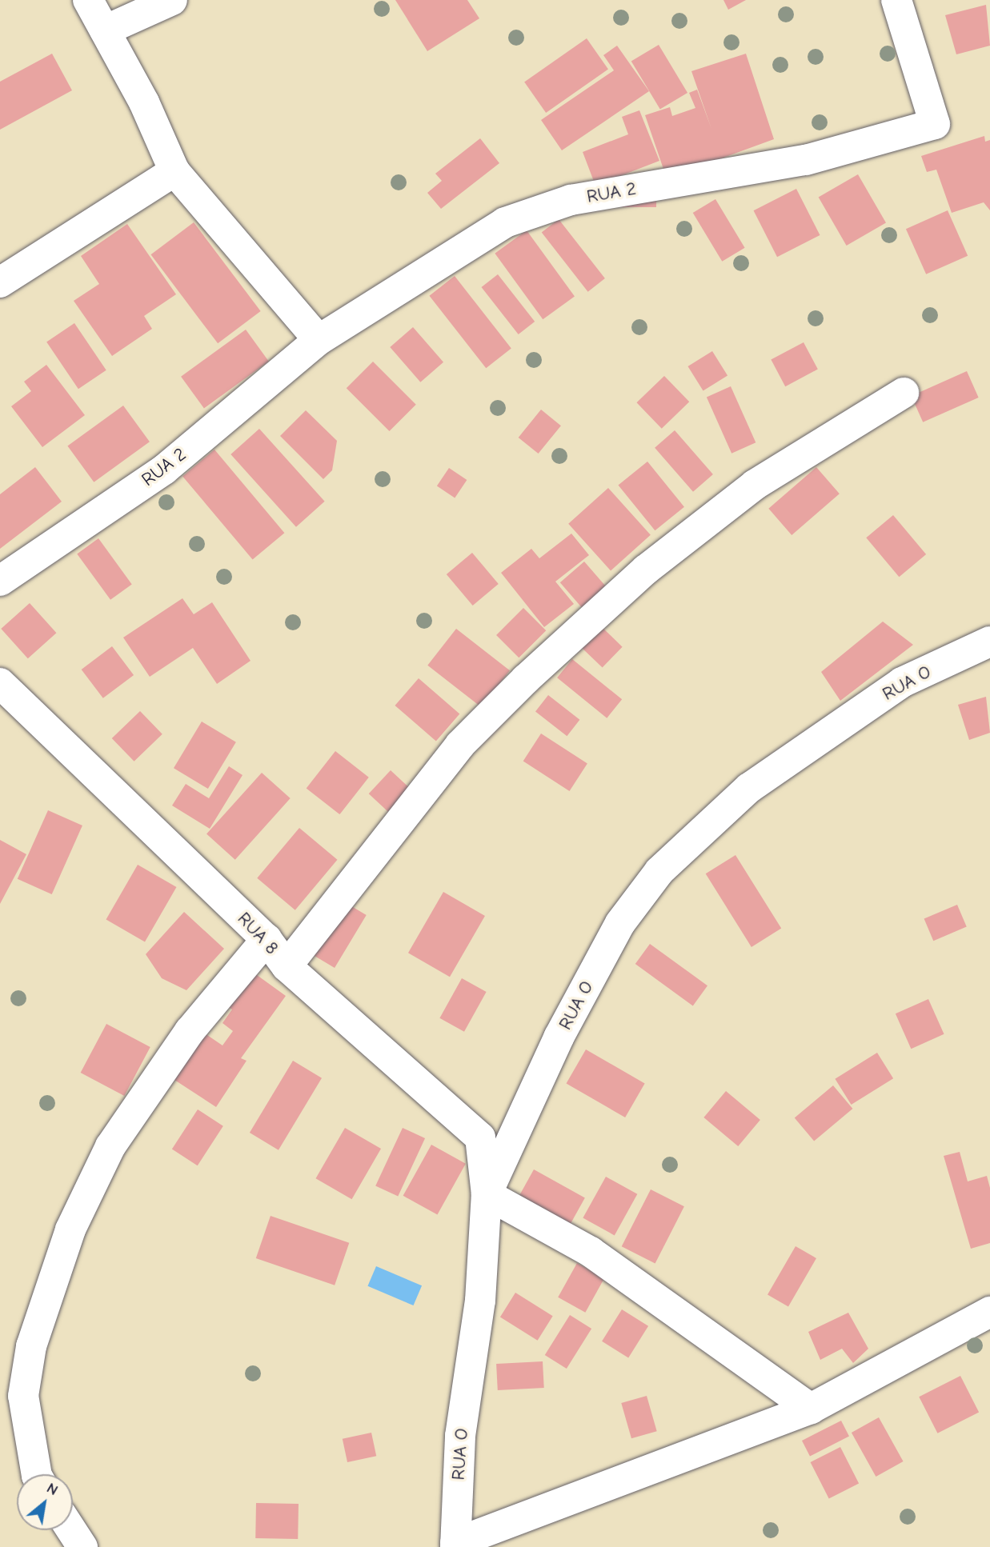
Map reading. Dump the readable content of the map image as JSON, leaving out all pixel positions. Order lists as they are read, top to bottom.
{
  "streets": {
    "street": ["RUA 2", "RUA O", "RUA 8"]
  },
  "crossings": [
    ["RUA O", "RUA 8"]
  ],
  "north": "top right"
}
